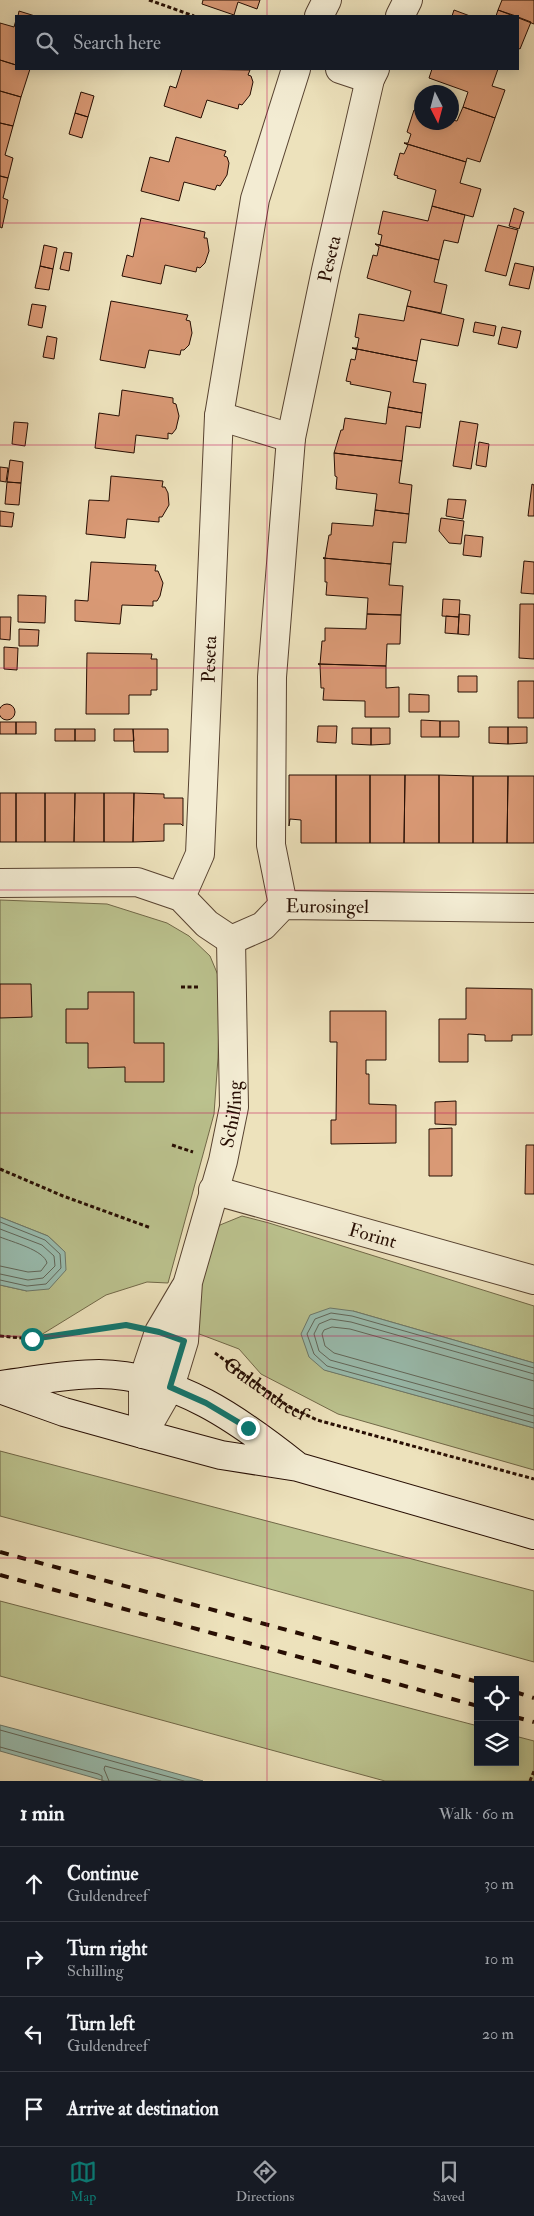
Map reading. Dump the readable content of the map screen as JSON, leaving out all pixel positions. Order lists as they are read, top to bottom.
{
  "streets": {
    "street": [
      "Peseta",
      "Eurosingel",
      "Schilling",
      "Forint"
    ],
    "path": ["Guldendreef"]
  },
  "crossings": [
    ["Peseta", "Eurosingel"],
    ["Eurosingel", "Schilling"],
    ["Schilling", "Forint"],
    ["Schilling", "Guldendreef"]
  ],
  "north": "bottom",
  "page": {
    "search": "Search here",
    "heading": ["1 min", "Walk · 60 m"],
    "list": [
      ["Continue", "Guldendreef", "30 m"],
      ["Turn right", "Schilling", "10 m"],
      ["Turn left", "Guldendreef", "20 m"],
      "Arrive at destination"
    ],
    "nav": ["Map", "Directions", "Saved"]
  }
}
